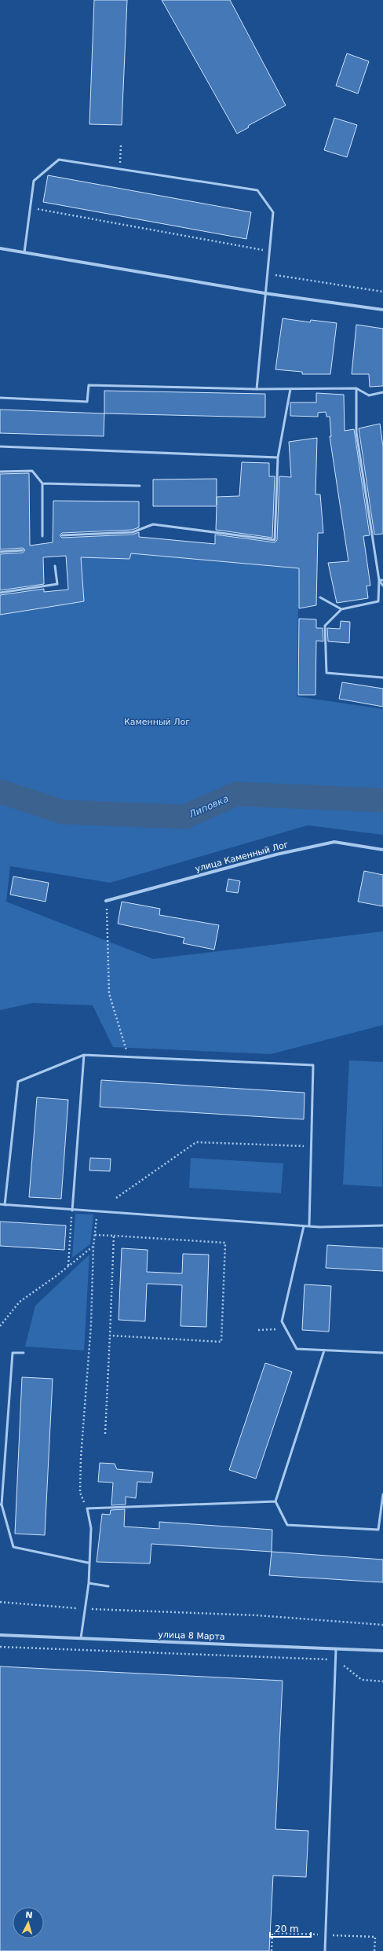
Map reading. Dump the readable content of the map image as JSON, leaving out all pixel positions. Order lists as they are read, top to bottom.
{
  "streets": {
    "street": ["улица Каменный Лог", "улица 8 Марта"]
  },
  "water": ["Липовка"],
  "parks": ["Каменный Лог"],
  "scale_bar": "20 m",
  "north": "top"
}
